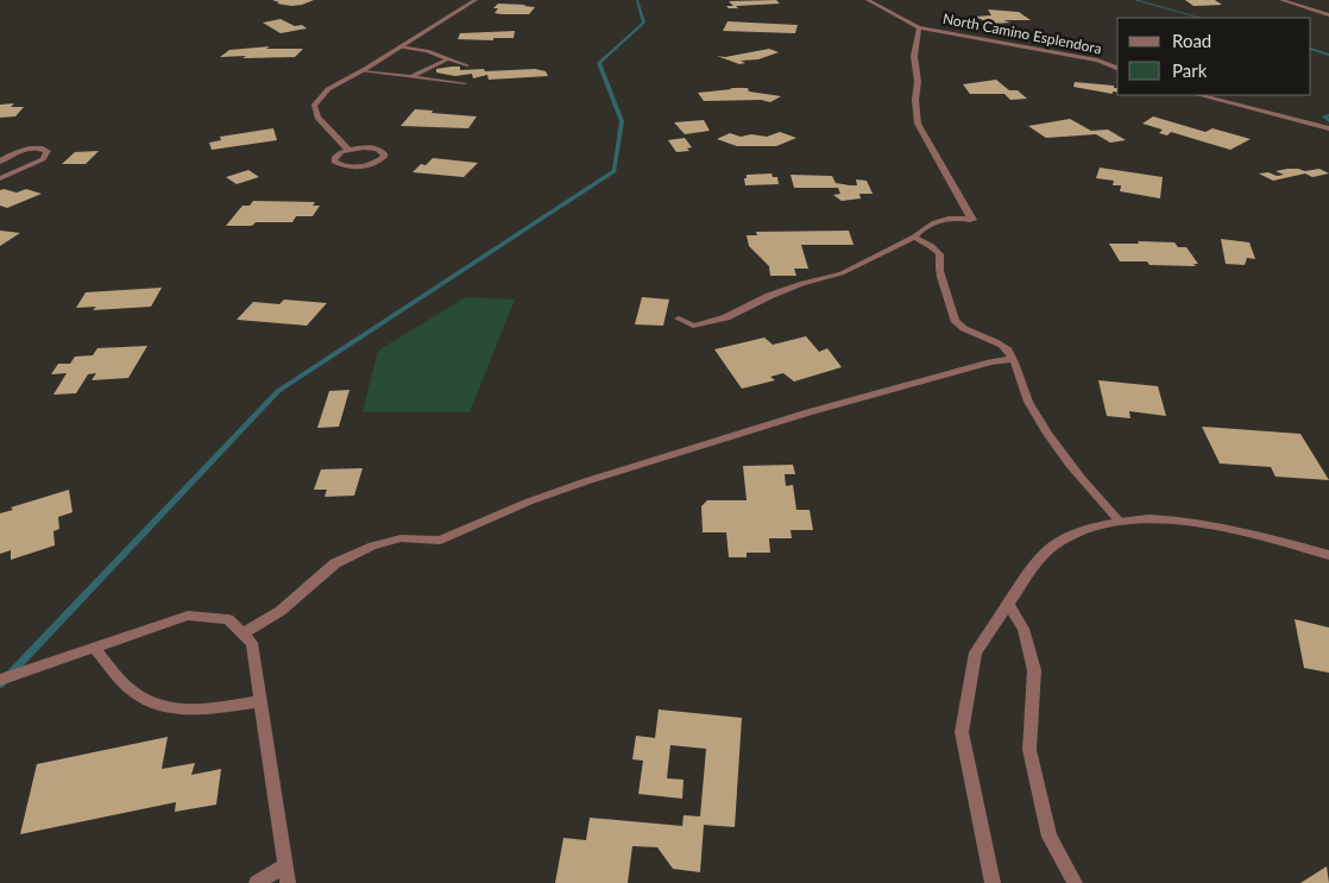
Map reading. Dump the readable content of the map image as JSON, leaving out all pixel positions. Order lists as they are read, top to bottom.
{
  "streets": {
    "street": ["North Camino Esplendora"]
  },
  "legend": ["Road", "Park"]
}
